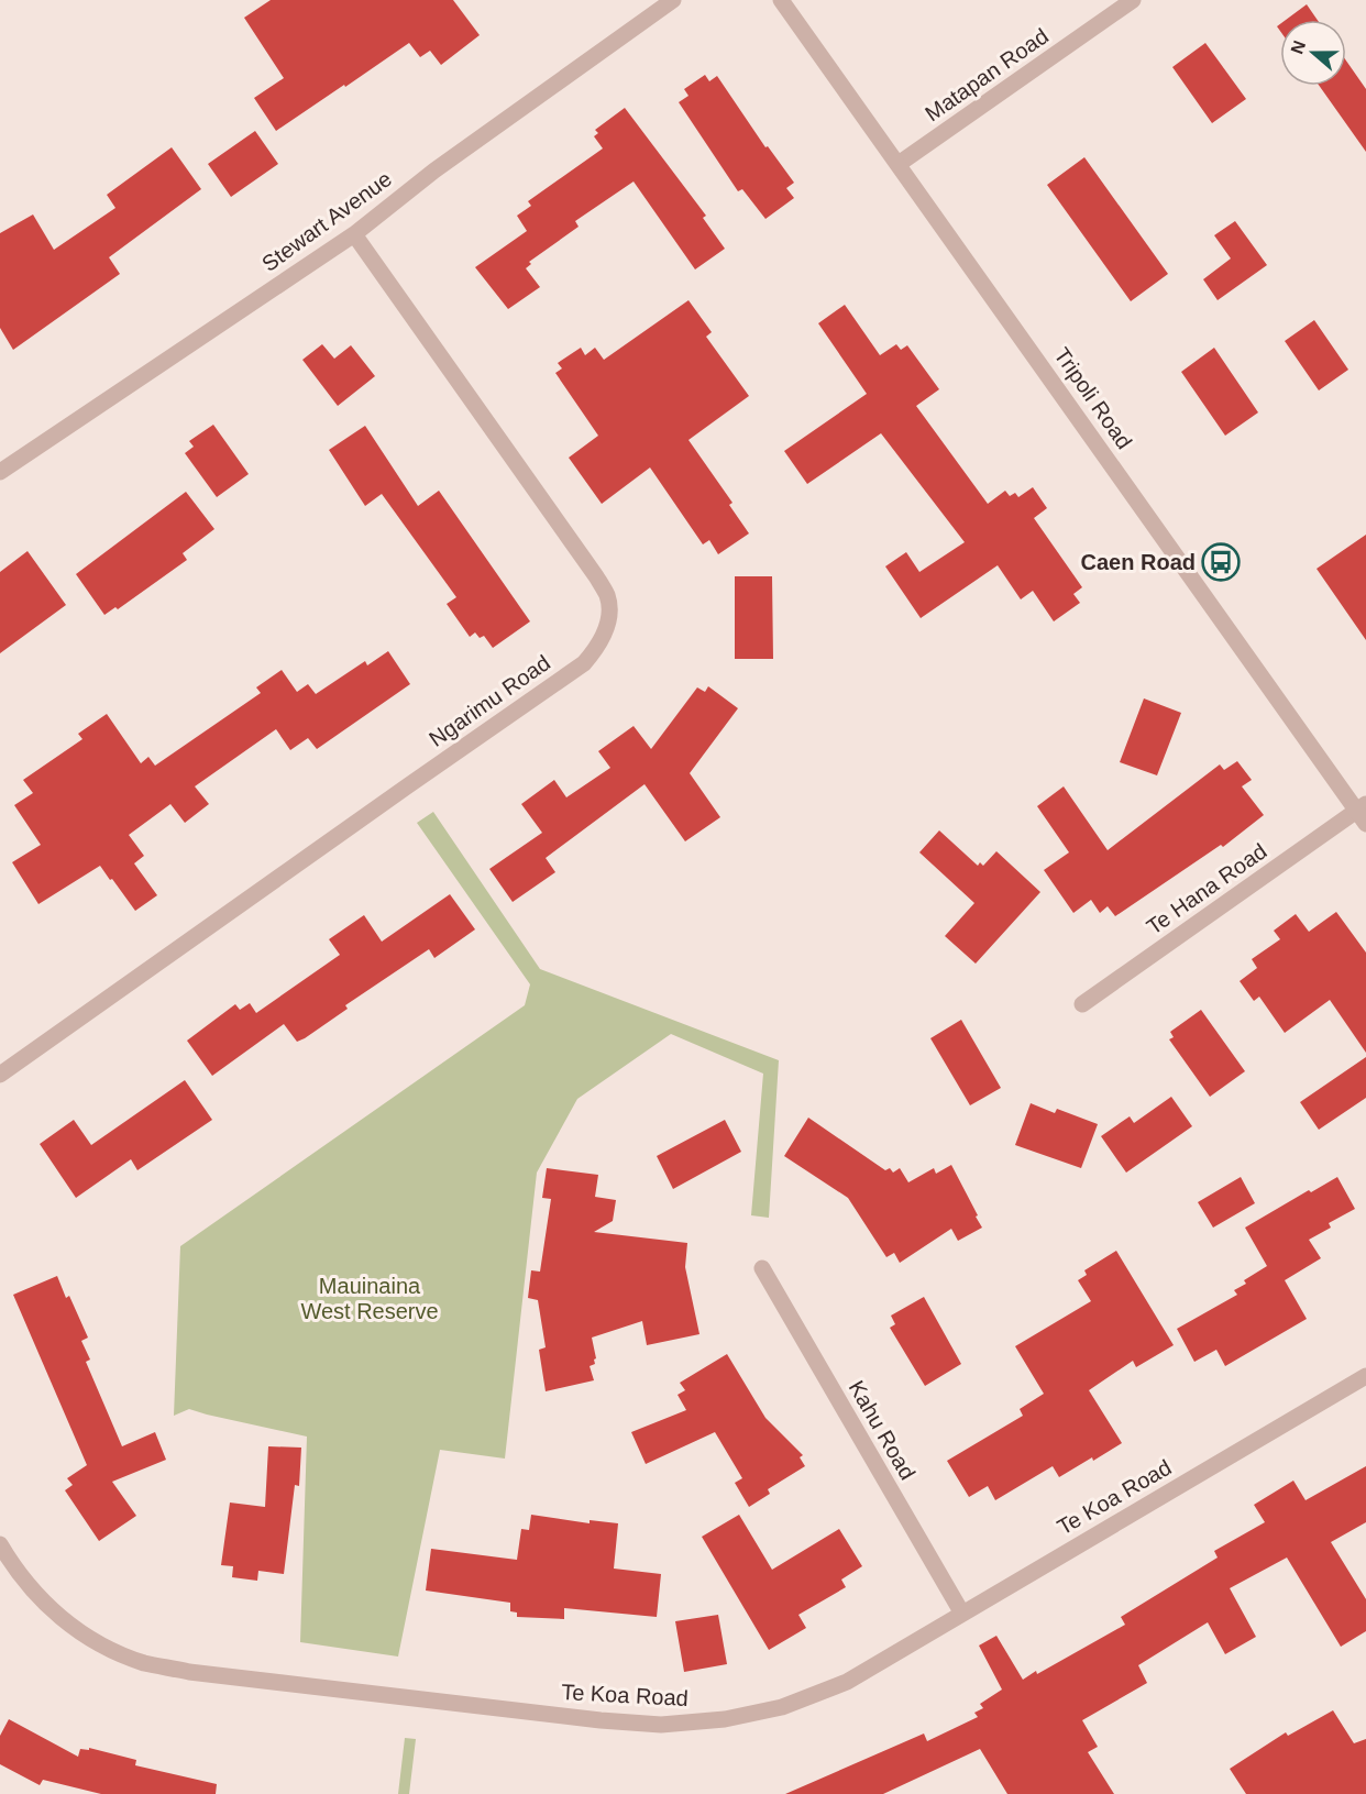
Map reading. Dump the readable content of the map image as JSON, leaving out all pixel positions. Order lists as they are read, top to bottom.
{
  "streets": {
    "street": [
      "Matapan Road",
      "Stewart Avenue",
      "Tripoli Road",
      "Ngarimu Road",
      "Te Hana Road",
      "Kahu Road",
      "Te Koa Road"
    ]
  },
  "crossings": [
    ["Matapan Road", "Tripoli Road"],
    ["Stewart Avenue", "Ngarimu Road"],
    ["Tripoli Road", "Te Hana Road"],
    ["Kahu Road", "Te Koa Road"]
  ],
  "parks": ["Mauinaina West Reserve"],
  "places": {
    "bus stop": ["Caen Road"]
  },
  "north": "left"
}
